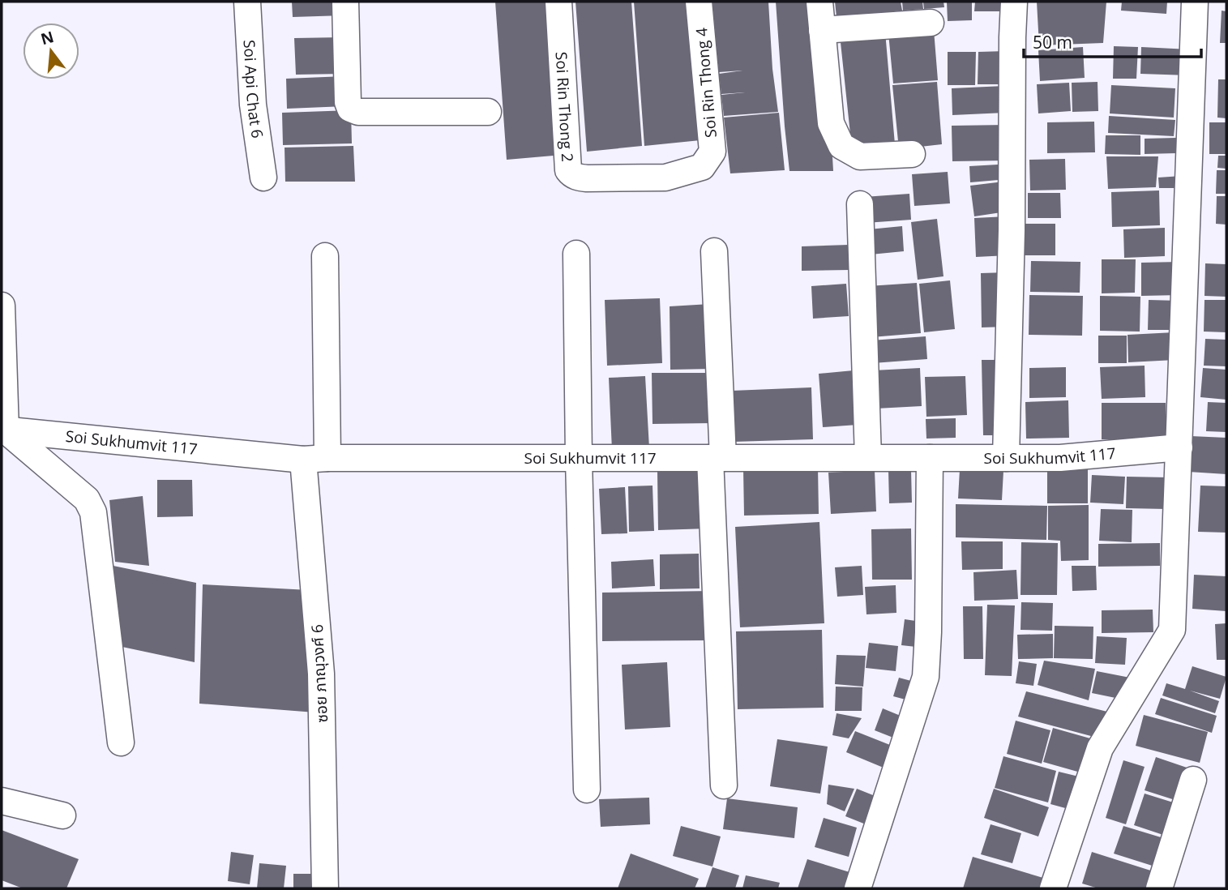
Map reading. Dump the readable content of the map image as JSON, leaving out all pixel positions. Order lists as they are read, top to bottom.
{
  "streets": {
    "street": [
      "Soi Rin Thong 4",
      "Soi Api Chat 6",
      "Soi Rin Thong 2",
      "Soi Sukhumvit 117",
      "ซอย ภาณุวงศ์ 6"
    ]
  },
  "crossings": [
    ["Soi Rin Thong 4", "Soi Rin Thong 2"],
    ["Soi Sukhumvit 117", "ซอย ภาณุวงศ์ 6"]
  ],
  "scale_bar": "50 m",
  "north": "top"
}
